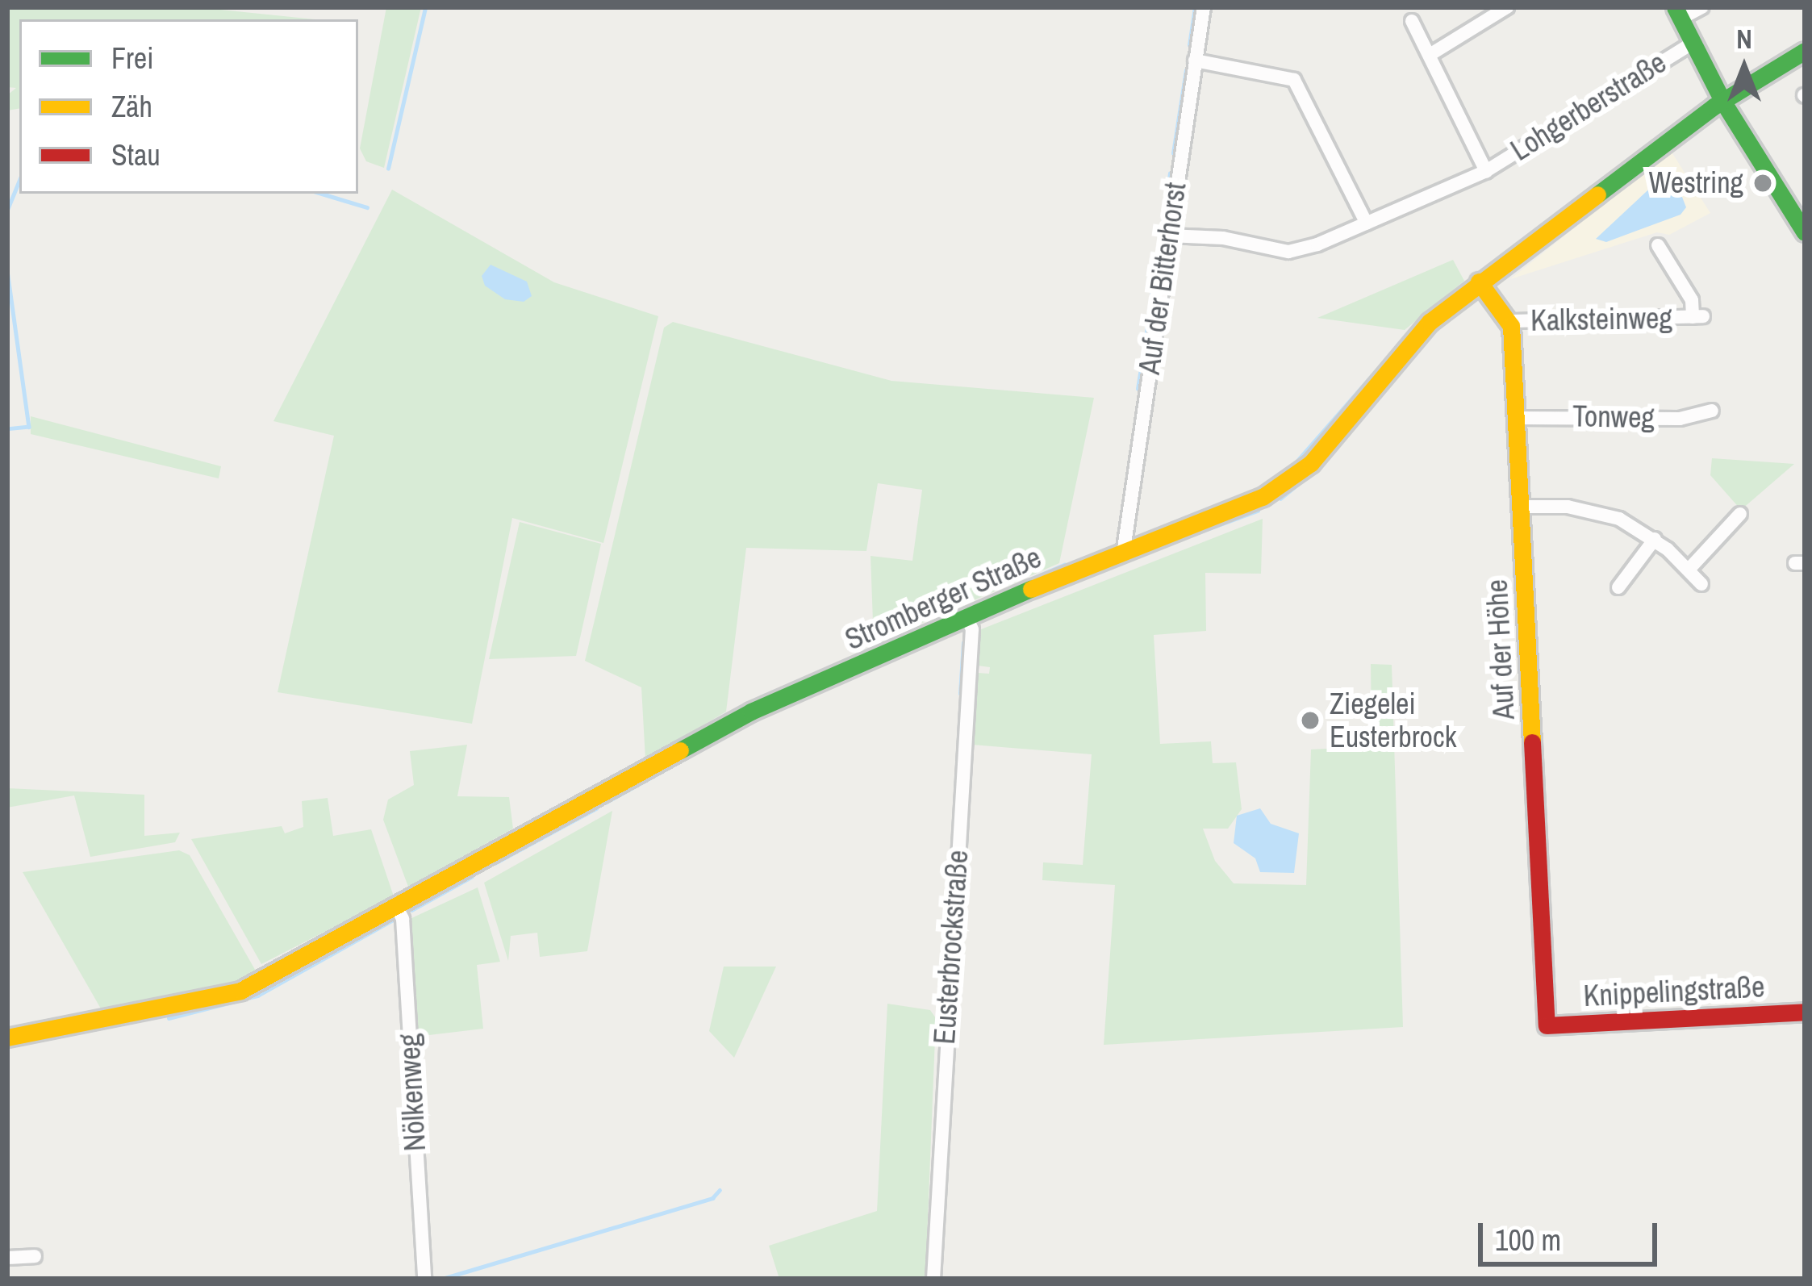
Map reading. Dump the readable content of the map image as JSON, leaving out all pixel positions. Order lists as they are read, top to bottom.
{
  "streets": {
    "main road": ["Stromberger Straße", "Auf der Höhe", "Knippelingstraße"],
    "street": [
      "Lohgerberstraße",
      "Auf der Bitterhorst",
      "Kalksteinweg",
      "Tonweg",
      "Eusterbrockstraße",
      "Nölkenweg"
    ]
  },
  "crossings": [
    ["Lohgerberstraße", "Auf der Bitterhorst"],
    ["Auf der Bitterhorst", "Stromberger Straße"],
    ["Kalksteinweg", "Auf der Höhe"],
    ["Tonweg", "Auf der Höhe"],
    ["Stromberger Straße", "Eusterbrockstraße"],
    ["Stromberger Straße", "Nölkenweg"],
    ["Auf der Höhe", "Knippelingstraße"]
  ],
  "places": ["Westring", "Ziegelei Eusterbrock"],
  "legend": ["Frei", "Zäh", "Stau"],
  "scale_bar": "100 m",
  "north": "top"
}
